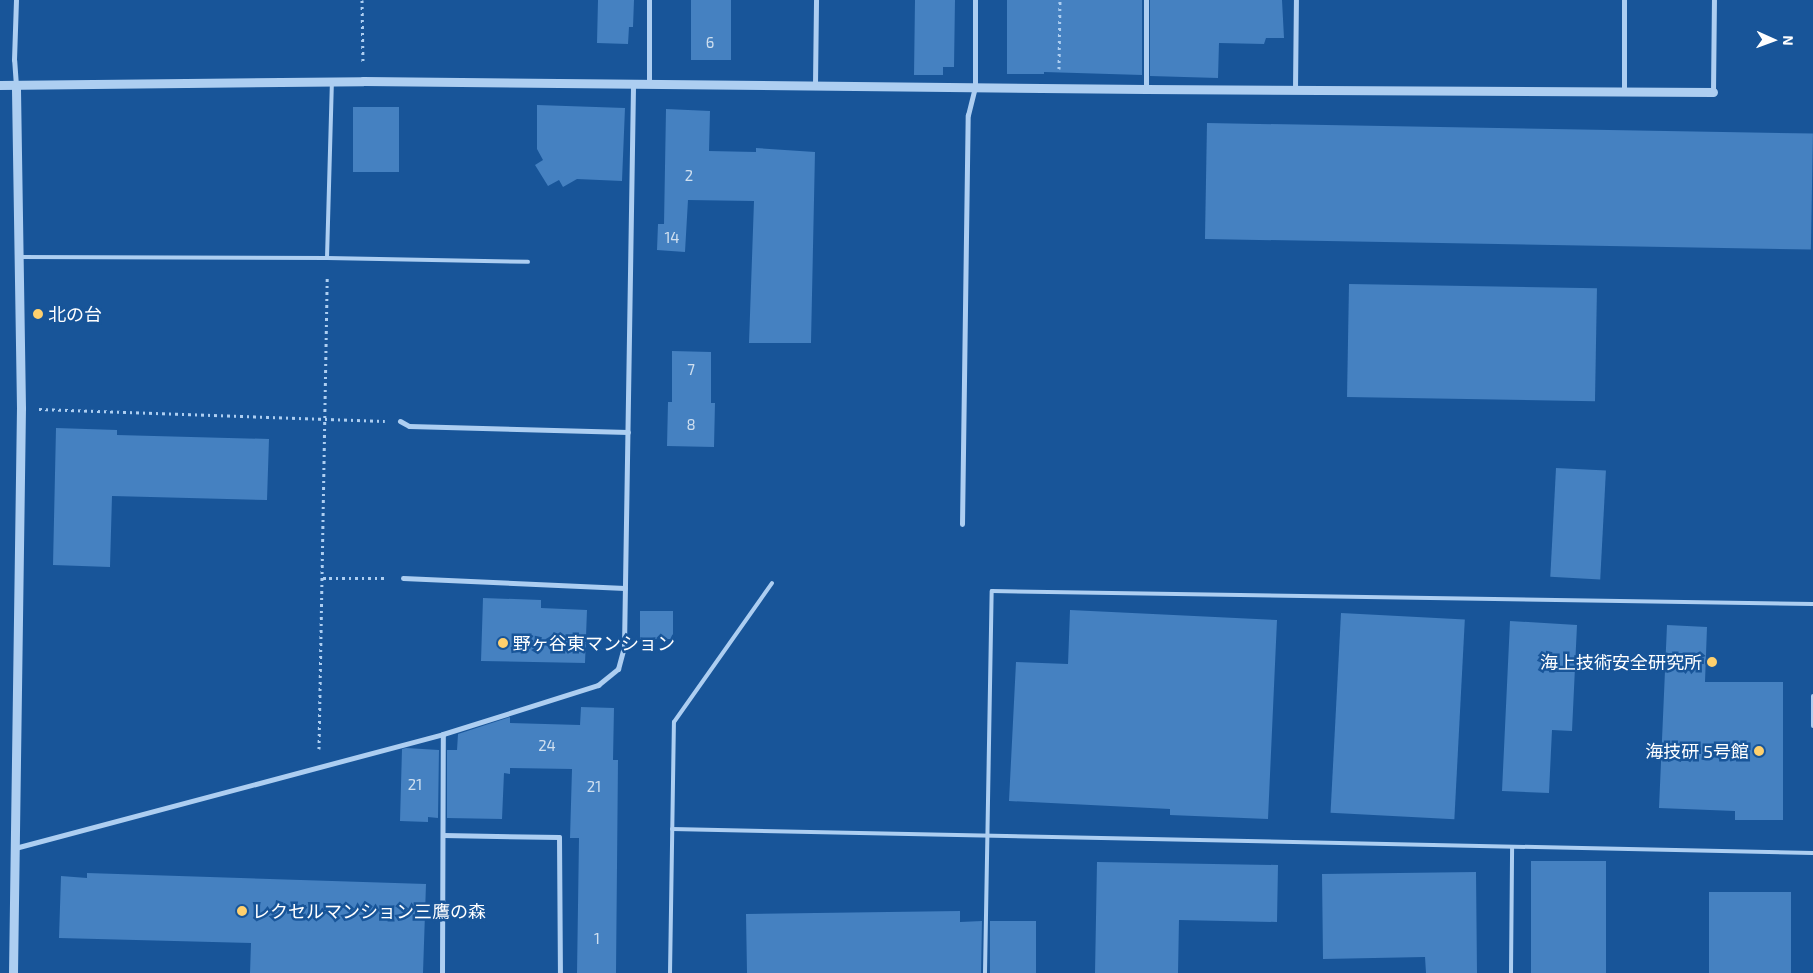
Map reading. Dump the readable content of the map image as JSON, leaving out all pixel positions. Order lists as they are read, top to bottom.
{
  "places": [
    "北の台",
    "野ヶ谷東マンション",
    "海上技術安全研究所",
    "海技研 5号館",
    "レクセルマンション三鷹の森"
  ],
  "house_numbers": [
    "6",
    "2",
    "14",
    "7",
    "8",
    "24",
    "21",
    "21",
    "1"
  ],
  "north": "right"
}
